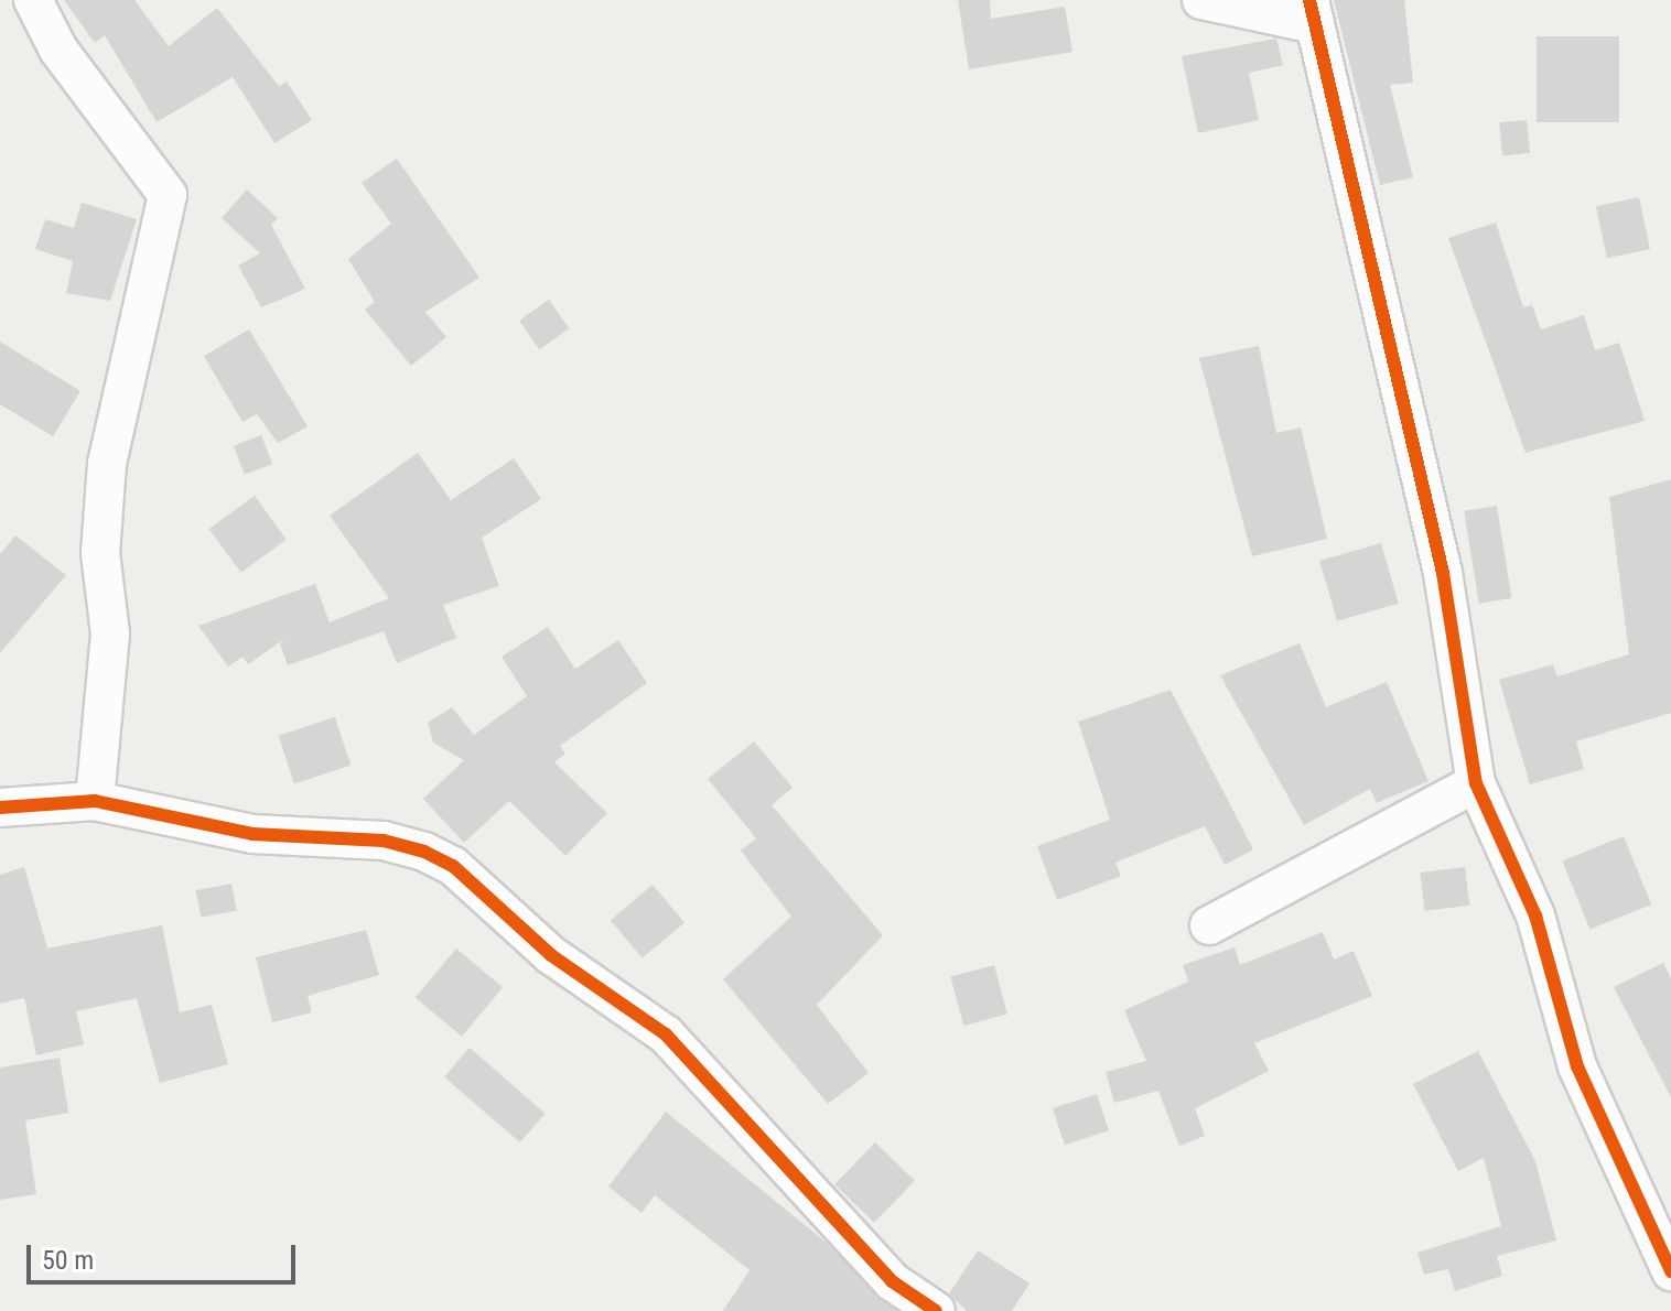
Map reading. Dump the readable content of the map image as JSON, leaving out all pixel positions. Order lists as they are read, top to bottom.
{
  "scale_bar": "50 m"
}
